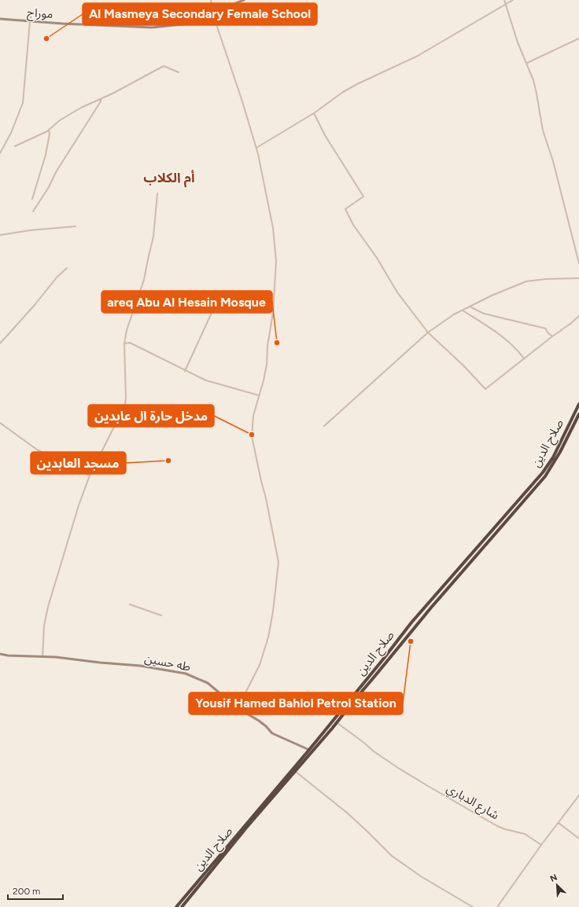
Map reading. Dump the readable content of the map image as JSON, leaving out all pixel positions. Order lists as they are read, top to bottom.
{
  "streets": {
    "highway": ["صلاح الدين"],
    "street": ["موراج", "طه حسين", "شارع الدباري"]
  },
  "crossings": [
    ["صلاح الدين", "طه حسين"],
    ["صلاح الدين", "شارع الدباري"]
  ],
  "districts": ["أم الكلاب"],
  "places": [
    "Al Masmeya Secondary Female School",
    "areq Abu Al Hesain Mosque",
    "مدخل حارة ال عابدين",
    "مسجد العابدين",
    "Yousif Hamed Bahlol Petrol Station"
  ],
  "scale_bar": "200 m",
  "north": "top left"
}
